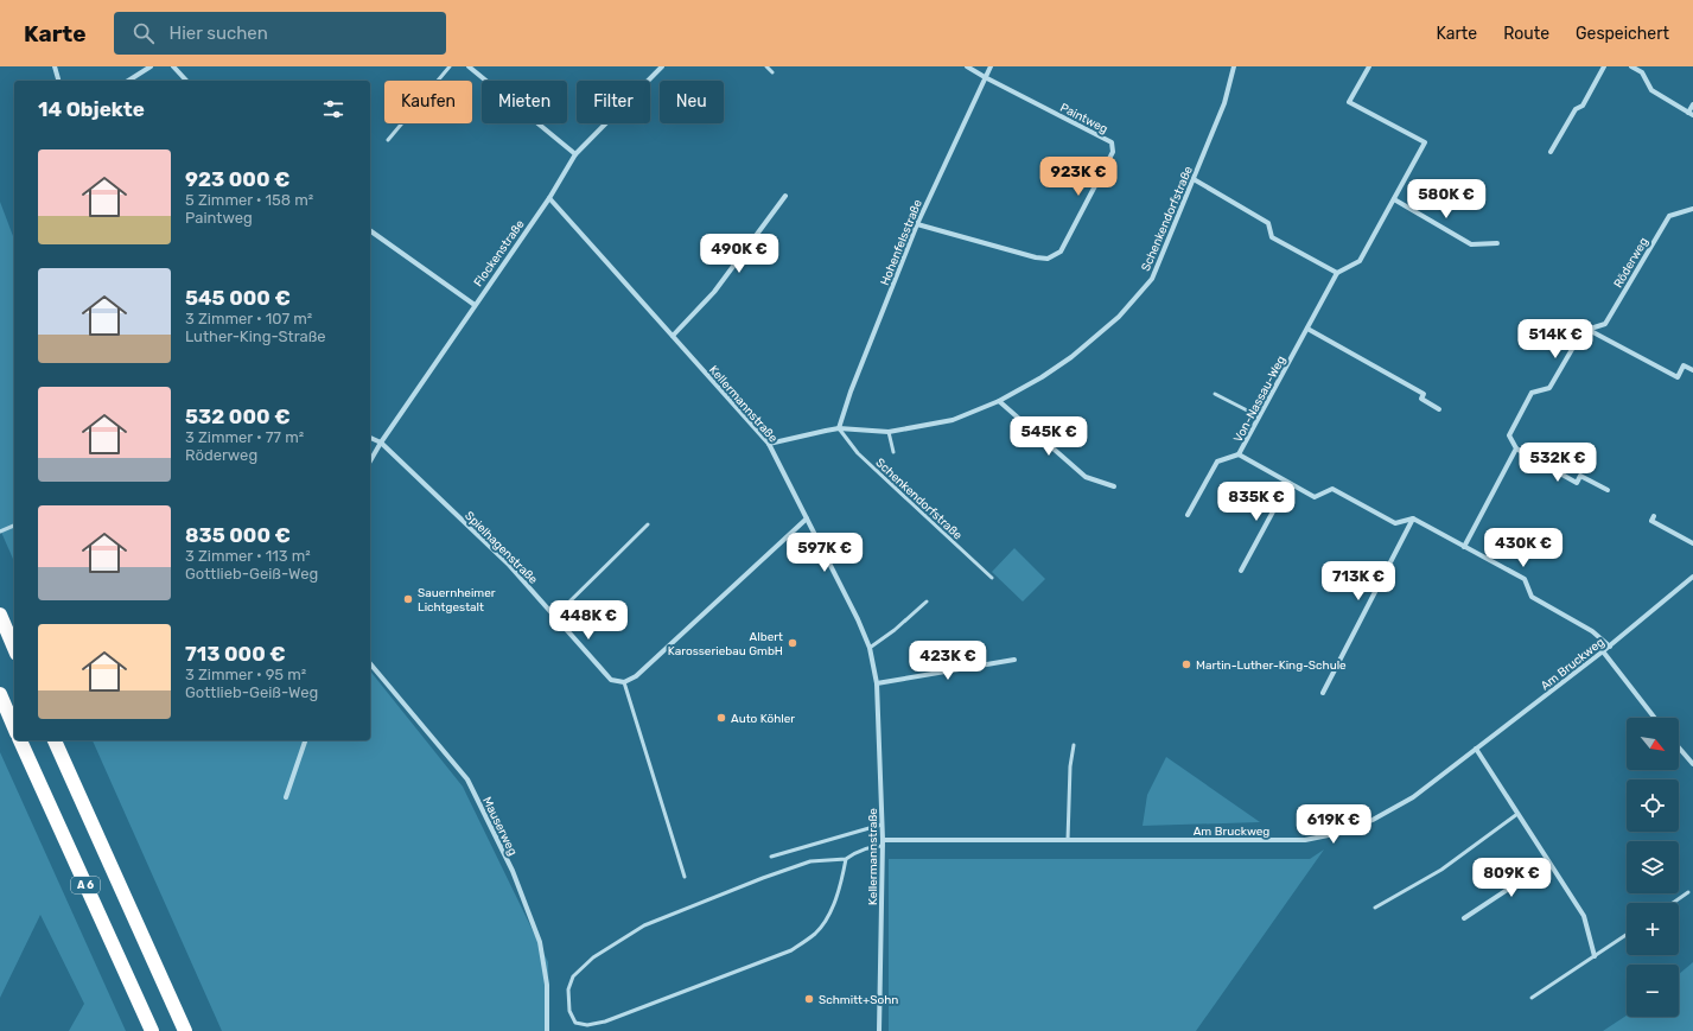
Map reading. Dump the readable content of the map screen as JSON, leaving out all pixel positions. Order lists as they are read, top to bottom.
{
  "streets": {
    "highway": ["A 6"],
    "street": [
      "Paintweg",
      "Schenkendorfstraße",
      "Hohenfelsstraße",
      "Flockenstraße",
      "Röderweg",
      "Von-Nassau-Weg",
      "Kellermannstraße",
      "Spielhagenstraße",
      "Am Bruckweg",
      "Mauserweg"
    ]
  },
  "crossings": [
    ["Paintweg", "Hohenfelsstraße"],
    ["Schenkendorfstraße", "Hohenfelsstraße"],
    ["Schenkendorfstraße", "Kellermannstraße"],
    ["Flockenstraße", "Kellermannstraße"],
    ["Flockenstraße", "Spielhagenstraße"],
    ["Kellermannstraße", "Am Bruckweg"]
  ],
  "places": [
    "Sauernheimer Lichtgestalt",
    "Albert Karosseriebau GmbH",
    "Martin-Luther-King-Schule",
    "Auto Köhler",
    "Schmitt+Sohn"
  ],
  "north": "bottom right",
  "page": {
    "header": "Karte",
    "search": "Hier suchen",
    "nav": ["Karte", "Route", "Gespeichert"],
    "chip": [
      "Kaufen",
      "Mieten",
      "Filter",
      "Neu"
    ],
    "heading": "14 Objekte",
    "list": [
      {
        "name": "923 000 €",
        "note": "5 Zimmer · 158 m² · Paintweg"
      },
      {
        "name": "545 000 €",
        "note": "3 Zimmer · 107 m² · Luther-King-Straße"
      },
      {
        "name": "532 000 €",
        "note": "3 Zimmer · 77 m² · Röderweg"
      },
      {
        "name": "835 000 €",
        "note": "3 Zimmer · 113 m² · Gottlieb-Geiß-Weg"
      },
      {
        "name": "713 000 €",
        "note": "3 Zimmer · 95 m² · Gottlieb-Geiß-Weg"
      }
    ],
    "price": [
      "923K €",
      "580K €",
      "490K €",
      "514K €",
      "545K €",
      "532K €",
      "835K €",
      "430K €",
      "597K €",
      "713K €",
      "448K €",
      "423K €",
      "619K €",
      "809K €"
    ],
    "map_buttons": ["+", "−"]
  }
}
